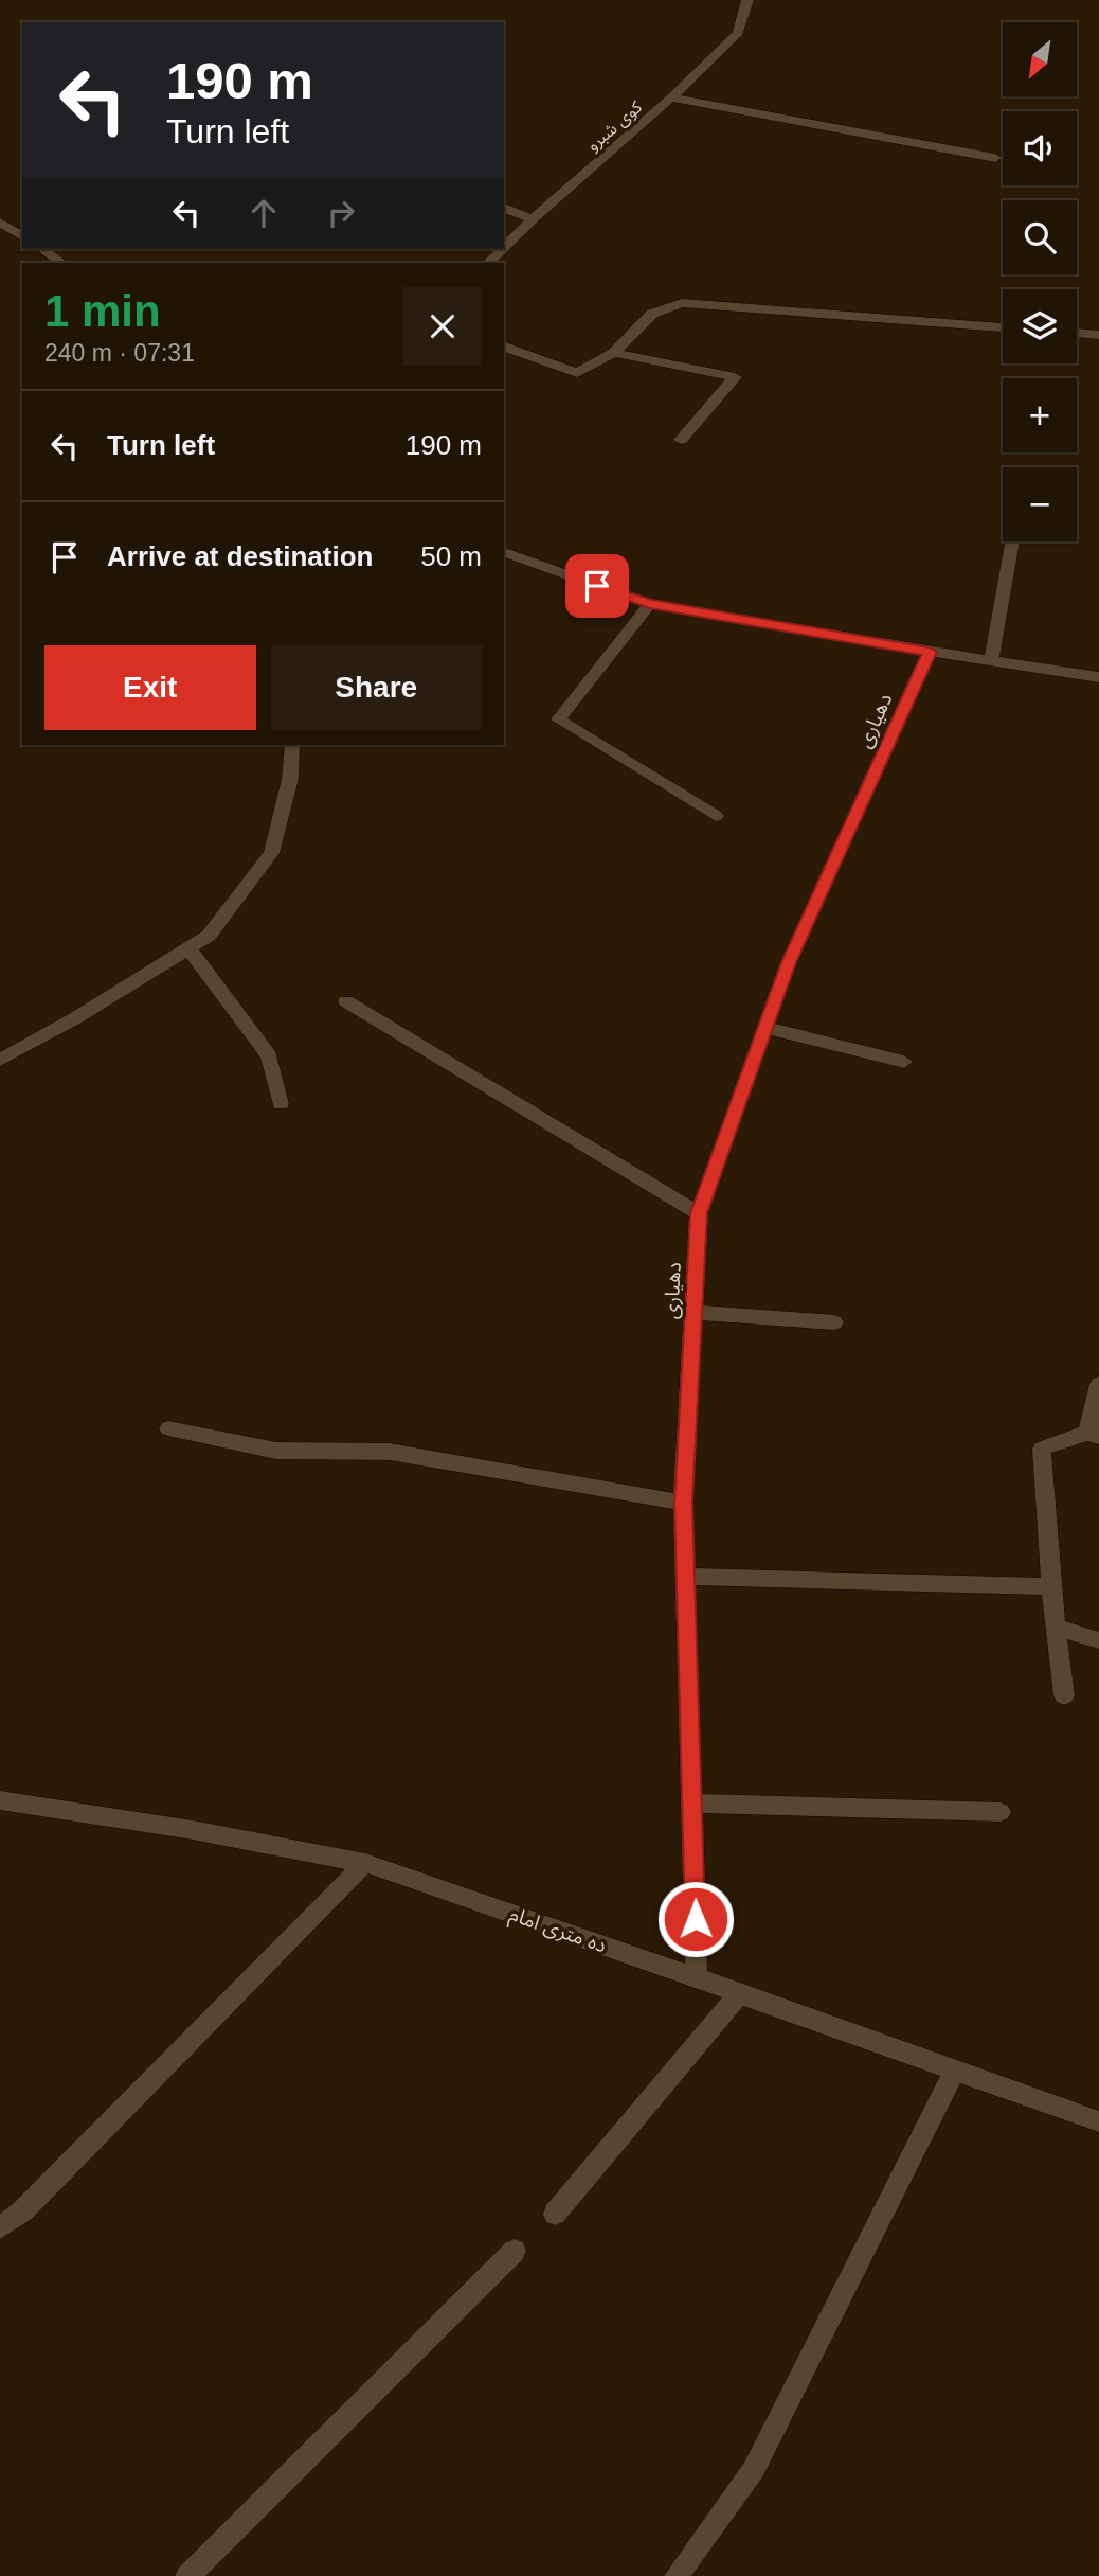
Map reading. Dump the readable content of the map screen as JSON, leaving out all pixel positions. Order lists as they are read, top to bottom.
{
  "streets": {
    "street": ["کوی شبرو", "دهیاری", "ده متری امام"]
  },
  "crossings": [
    ["دهیاری", "ده متری امام"]
  ],
  "north": "bottom left",
  "page": {
    "map_buttons": ["+", "−"],
    "turn": ["190 m", "Turn left"],
    "heading": ["1 min", "240 m · 07:31"],
    "list": [
      {
        "name": "Turn left",
        "value": "190 m"
      },
      {
        "name": "Arrive at destination",
        "value": "50 m"
      }
    ],
    "buttons": ["Exit", "Share"]
  }
}
